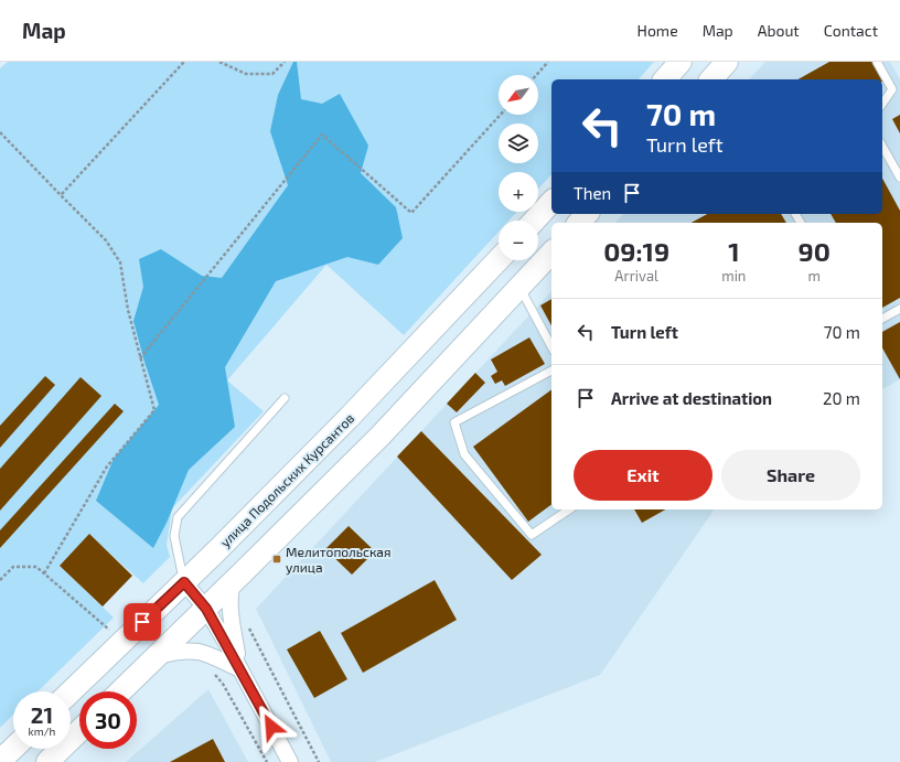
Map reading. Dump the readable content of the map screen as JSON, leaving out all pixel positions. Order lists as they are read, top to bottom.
{
  "streets": {
    "main road": ["улица Подольских Курсантов"]
  },
  "places": {
    "transit": ["Мелитопольская улица"]
  },
  "north": "bottom left",
  "page": {
    "header": "Map",
    "nav": [
      "Home",
      "Map",
      "About",
      "Contact"
    ],
    "map_buttons": ["+", "−"],
    "turn": ["70 m", "Turn left"],
    "then": "Then",
    "eta": [
      "09:19",
      "Arrival",
      "1",
      "min",
      "90",
      "m"
    ],
    "list": [
      {
        "name": "Turn left",
        "value": "70 m"
      },
      {
        "name": "Arrive at destination",
        "value": "20 m"
      }
    ],
    "buttons": ["Exit", "Share"],
    "speed": "21 km/h",
    "limit": "30"
  }
}
